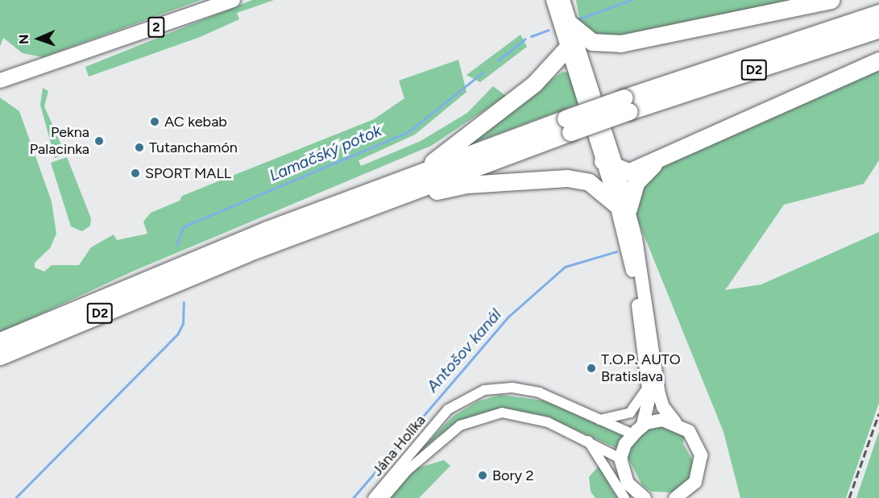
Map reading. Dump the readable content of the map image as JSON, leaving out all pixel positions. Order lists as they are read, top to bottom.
{
  "streets": {
    "highway": ["D2"],
    "main road": ["2"],
    "street": ["Jána Holíka"]
  },
  "water": ["Lamačský potok", "Antošov kanál"],
  "places": [
    "AC kebab",
    "Pekna Palacinka",
    "Tutanchamón",
    "SPORT MALL",
    "T.O.P. AUTO Bratislava",
    "Bory 2"
  ],
  "north": "left"
}
